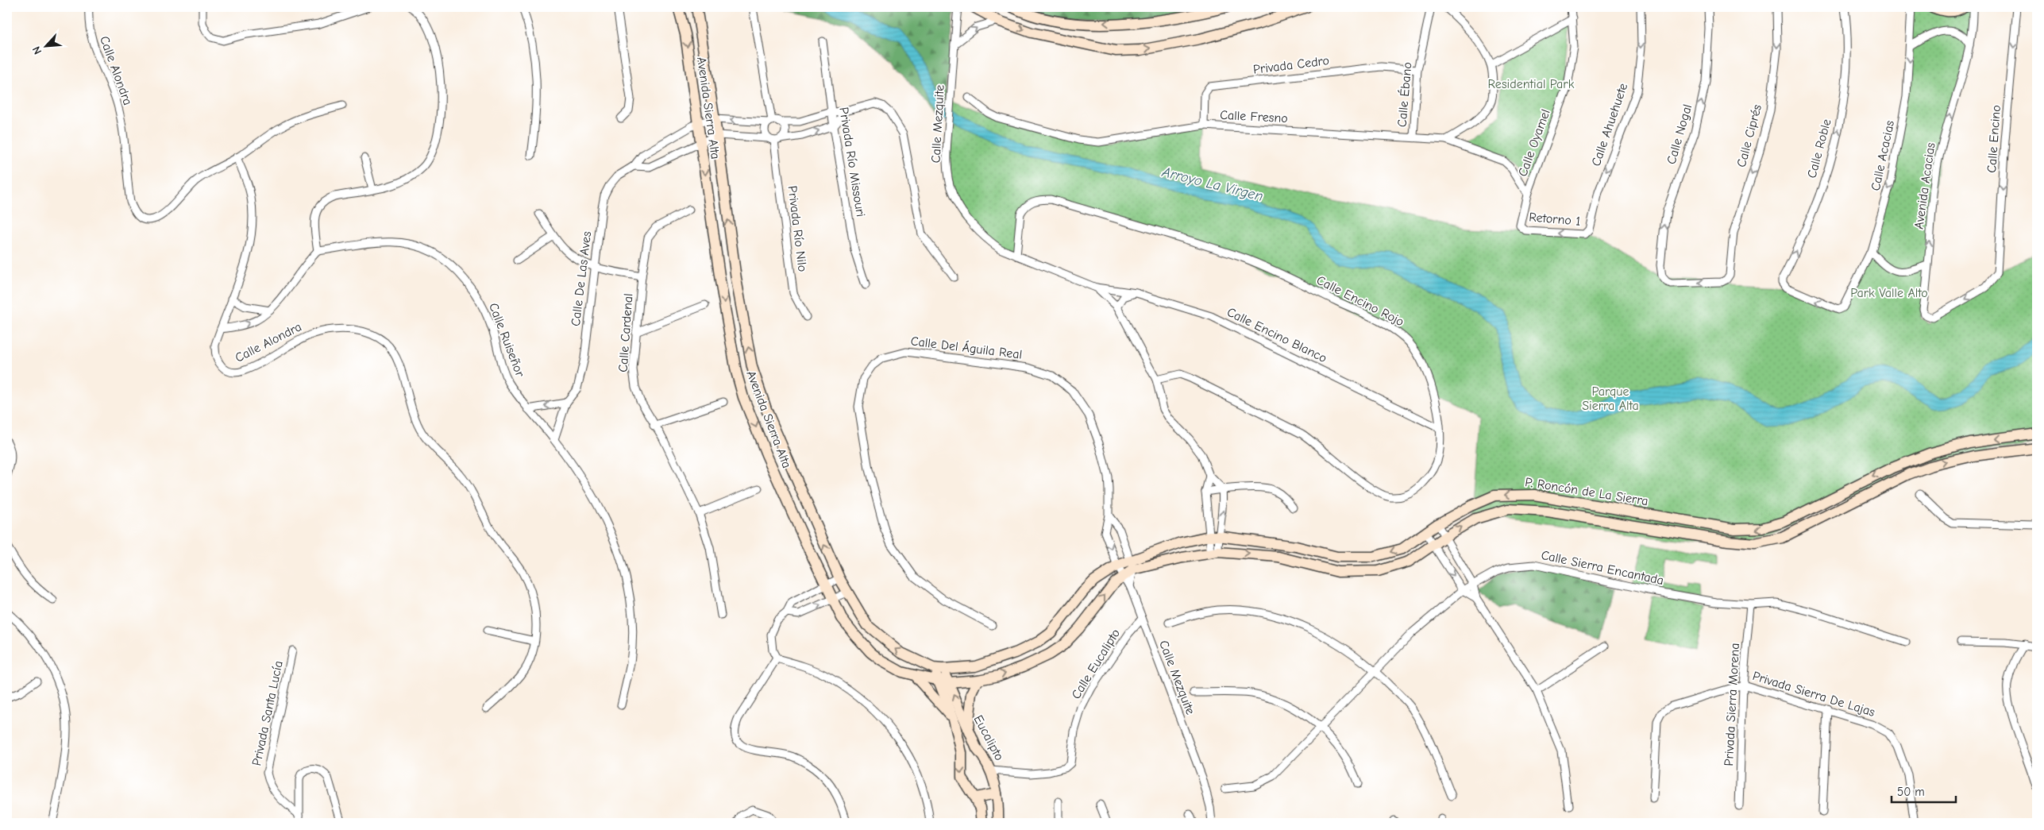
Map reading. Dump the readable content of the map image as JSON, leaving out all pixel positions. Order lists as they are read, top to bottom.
{
  "streets": {
    "street": [
      "Privada Cedro",
      "Calle Alondra",
      "Calle Ébano",
      "Avenida Sierra Alta",
      "Calle Fresno",
      "Calle Mezquite",
      "Calle Ahuehuete",
      "Calle Nogal",
      "Calle Ciprés",
      "Calle Encino",
      "Calle Oyamel",
      "Calle Roble",
      "Calle Acacias",
      "Privada Río Missouri",
      "Avenida Acacias",
      "Retorno 1",
      "Privada Río Nilo",
      "Calle De Las Aves",
      "Calle Encino Rojo",
      "Calle Cardenal",
      "Calle Encino Blanco",
      "Calle Ruiseñor",
      "Calle Del Águila Real",
      "P. Roncón de La Sierra",
      "Calle Sierra Encantada",
      "Calle Eucalipto",
      "Privada Sierra De Lajas",
      "Privada Sierra Morena",
      "Privada Santa Lucía",
      "Eucalipto"
    ]
  },
  "crossings": [
    ["Privada Cedro", "Calle Ébano"],
    ["Privada Cedro", "Calle Fresno"],
    ["Calle Ébano", "Calle Fresno"],
    ["Avenida Sierra Alta", "Calle De Las Aves"],
    ["Avenida Sierra Alta", "P. Roncón de La Sierra"],
    ["Avenida Sierra Alta", "Eucalipto"],
    ["Calle Fresno", "Calle Oyamel"],
    ["Calle Fresno", "Retorno 1"],
    ["Calle Mezquite", "Calle Encino Rojo"],
    ["Calle Mezquite", "Calle Encino Blanco"],
    ["Calle Mezquite", "Calle Del Águila Real"],
    ["Calle Mezquite", "P. Roncón de La Sierra"],
    ["Calle Mezquite", "Calle Eucalipto"],
    ["Calle Ahuehuete", "Retorno 1"],
    ["Calle Nogal", "Calle Ciprés"],
    ["Calle Encino", "Avenida Acacias"],
    ["Calle Oyamel", "Retorno 1"],
    ["Calle Roble", "Calle Acacias"],
    ["Privada Río Missouri", "Calle De Las Aves"],
    ["Calle De Las Aves", "Calle Ruiseñor"],
    ["Calle Encino Rojo", "Calle Encino Blanco"],
    ["Calle Del Águila Real", "P. Roncón de La Sierra"],
    ["P. Roncón de La Sierra", "Eucalipto"],
    ["Calle Sierra Encantada", "Privada Sierra Morena"],
    ["Calle Eucalipto", "Eucalipto"],
    ["Privada Sierra De Lajas", "Privada Sierra Morena"]
  ],
  "one_way": [
    "Calle Ahuehuete",
    "Calle Ciprés",
    "Calle Encino",
    "Calle Roble",
    "Calle Acacias",
    "Avenida Acacias"
  ],
  "water": ["Arroyo La Virgen"],
  "parks": ["Residential Park", "Park Valle Alto", "Parque Sierra Alta"],
  "scale_bar": "50 m",
  "north": "bottom left"
}
